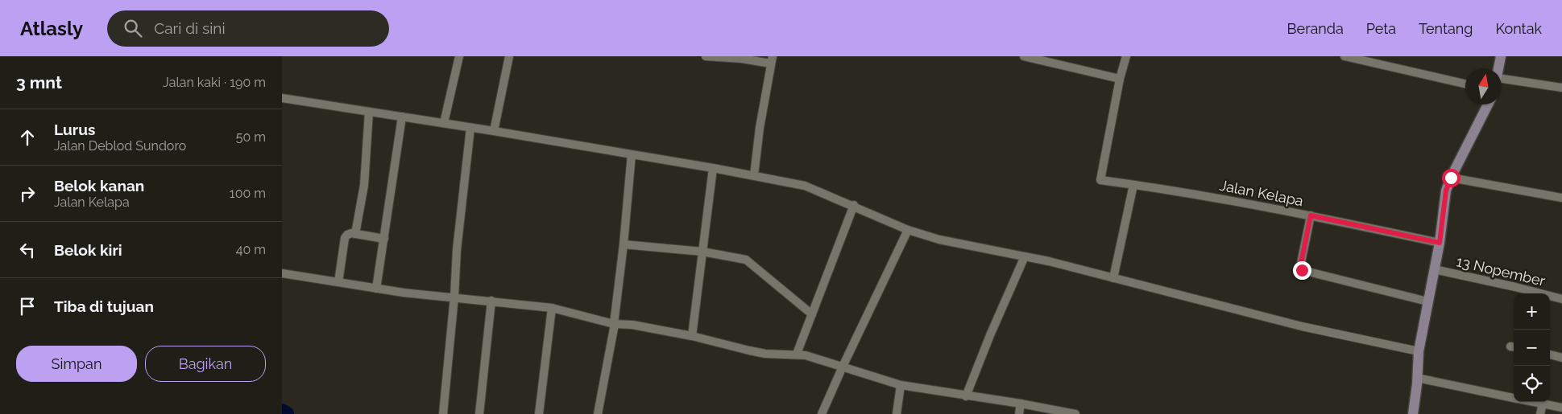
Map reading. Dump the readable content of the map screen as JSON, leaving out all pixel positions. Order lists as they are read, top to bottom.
{
  "streets": {
    "street": ["Jalan Kelapa", "13 Nopember"]
  },
  "north": "top",
  "page": {
    "header": "Atlasly",
    "search": "Cari di sini",
    "nav": [
      "Beranda",
      "Peta",
      "Tentang",
      "Kontak"
    ],
    "heading": ["3 mnt", "Jalan kaki · 190 m"],
    "list": [
      ["Lurus", "Jalan Deblod Sundoro", "50 m"],
      ["Belok kanan", "Jalan Kelapa", "100 m"],
      ["Belok kiri", "40 m"],
      "Tiba di tujuan"
    ],
    "map_buttons": ["+", "−"],
    "buttons": ["Simpan", "Bagikan"]
  }
}
